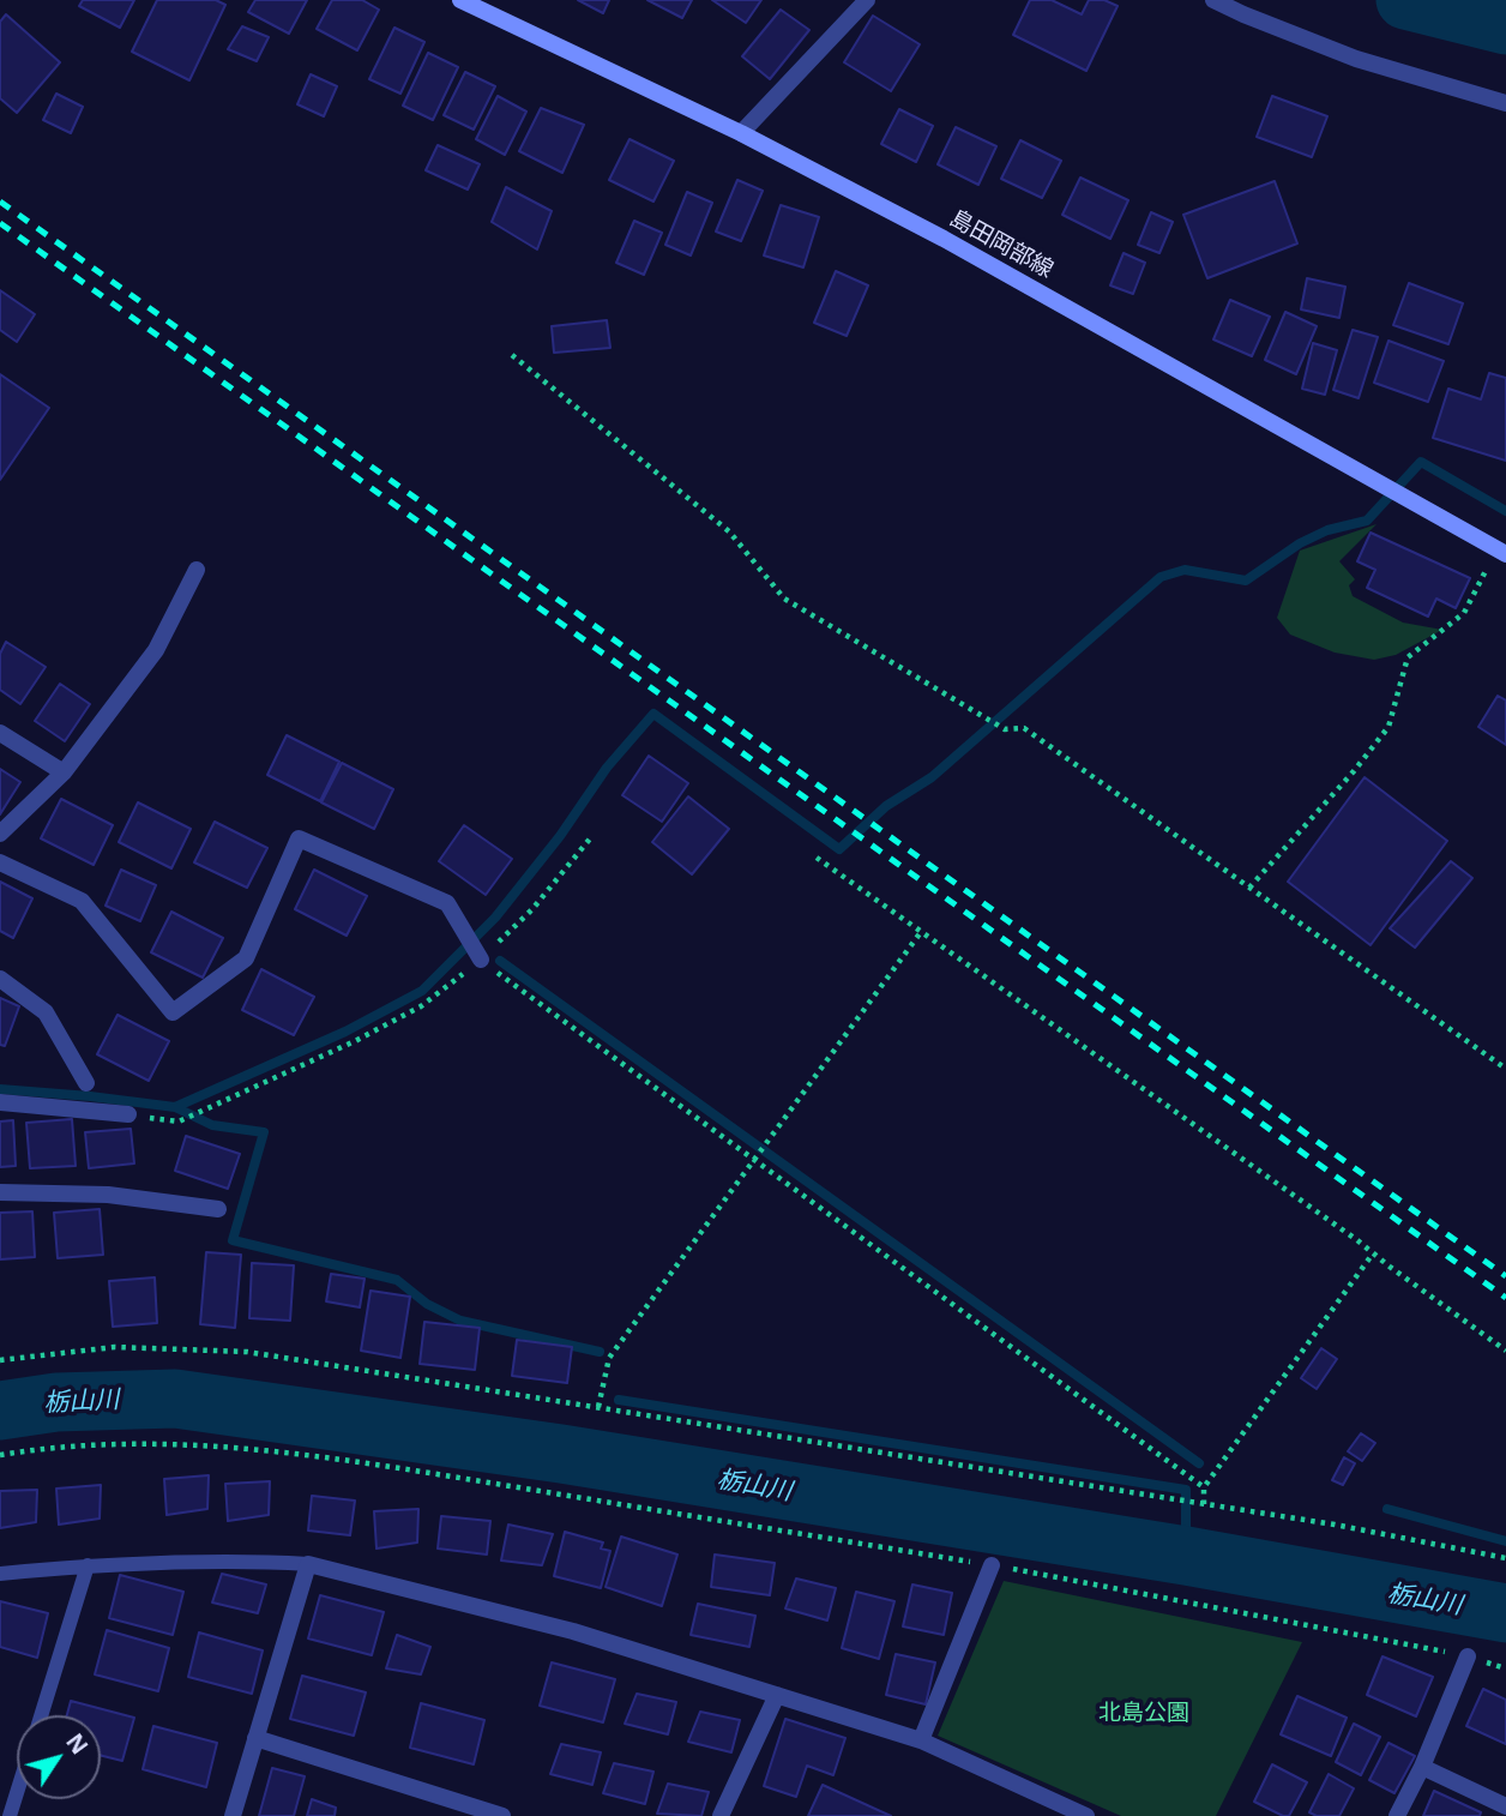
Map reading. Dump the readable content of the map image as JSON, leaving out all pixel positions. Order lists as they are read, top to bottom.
{
  "streets": {
    "main road": ["島田岡部線"]
  },
  "water": ["栃山川"],
  "parks": ["北島公園"],
  "north": "top right"
}
